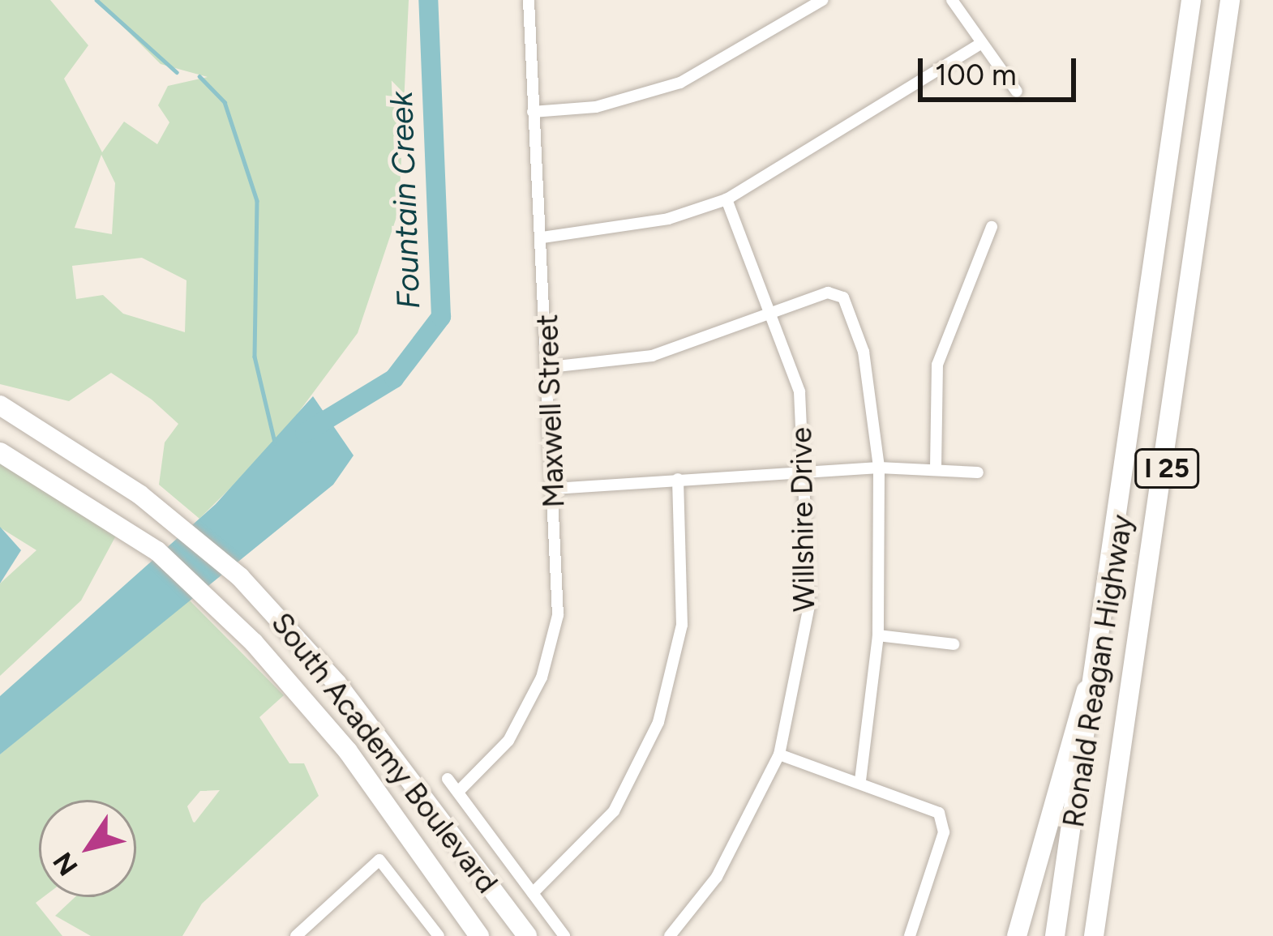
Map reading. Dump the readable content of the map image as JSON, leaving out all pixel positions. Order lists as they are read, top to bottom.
{
  "streets": {
    "highway": ["I 25", "Ronald Reagan Highway", "South Academy Boulevard"],
    "street": ["Maxwell Street", "Willshire Drive"]
  },
  "water": ["Fountain Creek"],
  "scale_bar": "100 m",
  "north": "bottom left"
}
